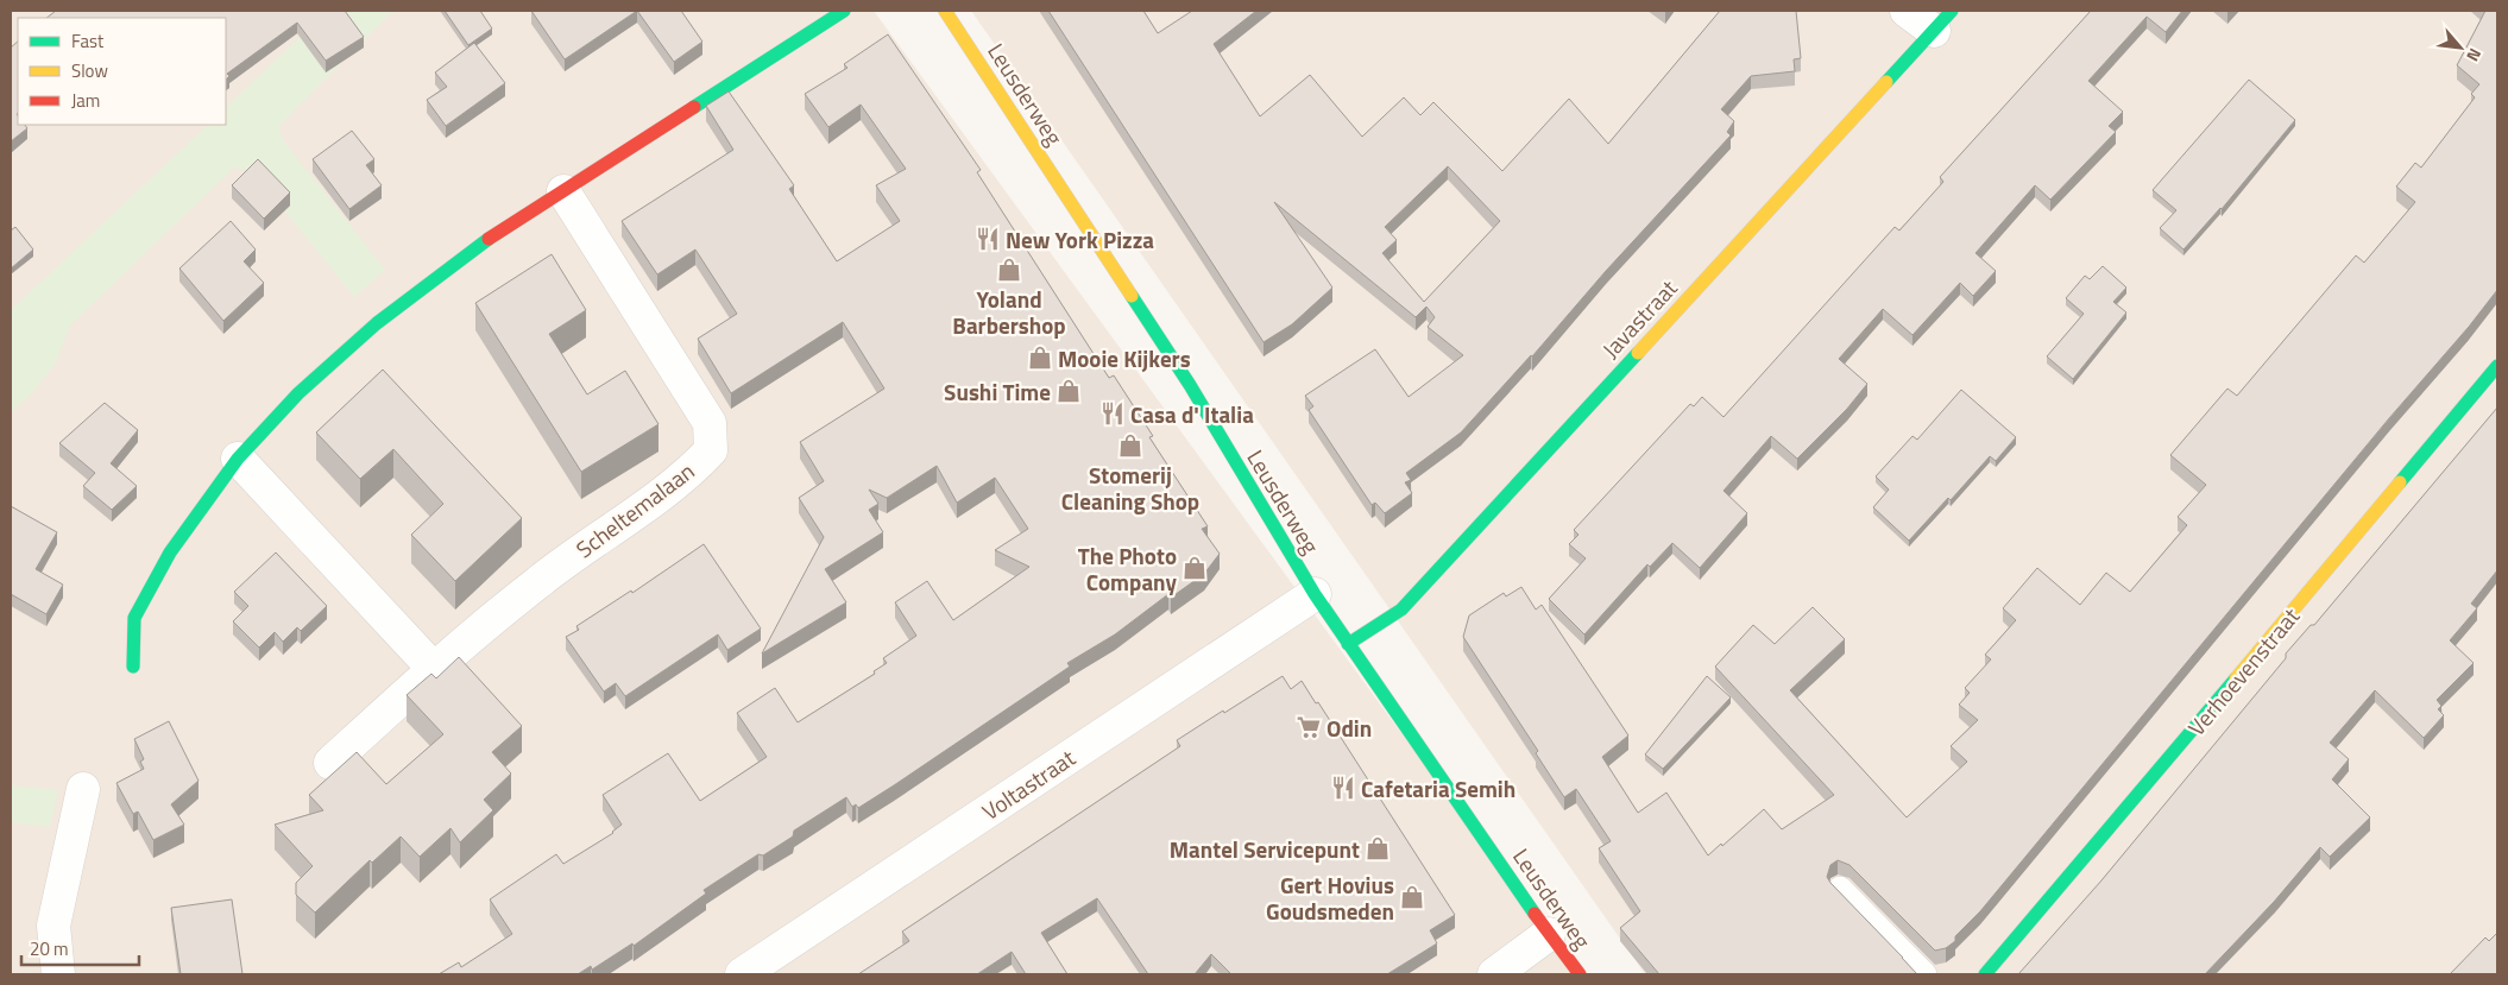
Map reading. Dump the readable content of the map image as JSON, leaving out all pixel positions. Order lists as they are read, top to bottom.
{
  "streets": {
    "street": [
      "Leusderweg",
      "Javastraat",
      "Scheltemalaan",
      "Verhoevenstraat",
      "Voltastraat"
    ]
  },
  "crossings": [
    ["Leusderweg", "Javastraat"],
    ["Leusderweg", "Voltastraat"]
  ],
  "places": {
    "restaurant": ["New York Pizza", "Casa d' Italia", "Cafetaria Semih"],
    "shop": [
      "Yoland Barbershop",
      "Mooie Kijkers",
      "Sushi Time",
      "Stomerij Cleaning Shop",
      "The Photo Company",
      "Mantel Servicepunt",
      "Gert Hovius Goudsmeden"
    ],
    "supermarket": ["Odin"]
  },
  "legend": ["Fast", "Slow", "Jam"],
  "scale_bar": "20 m",
  "north": "bottom right"
}
